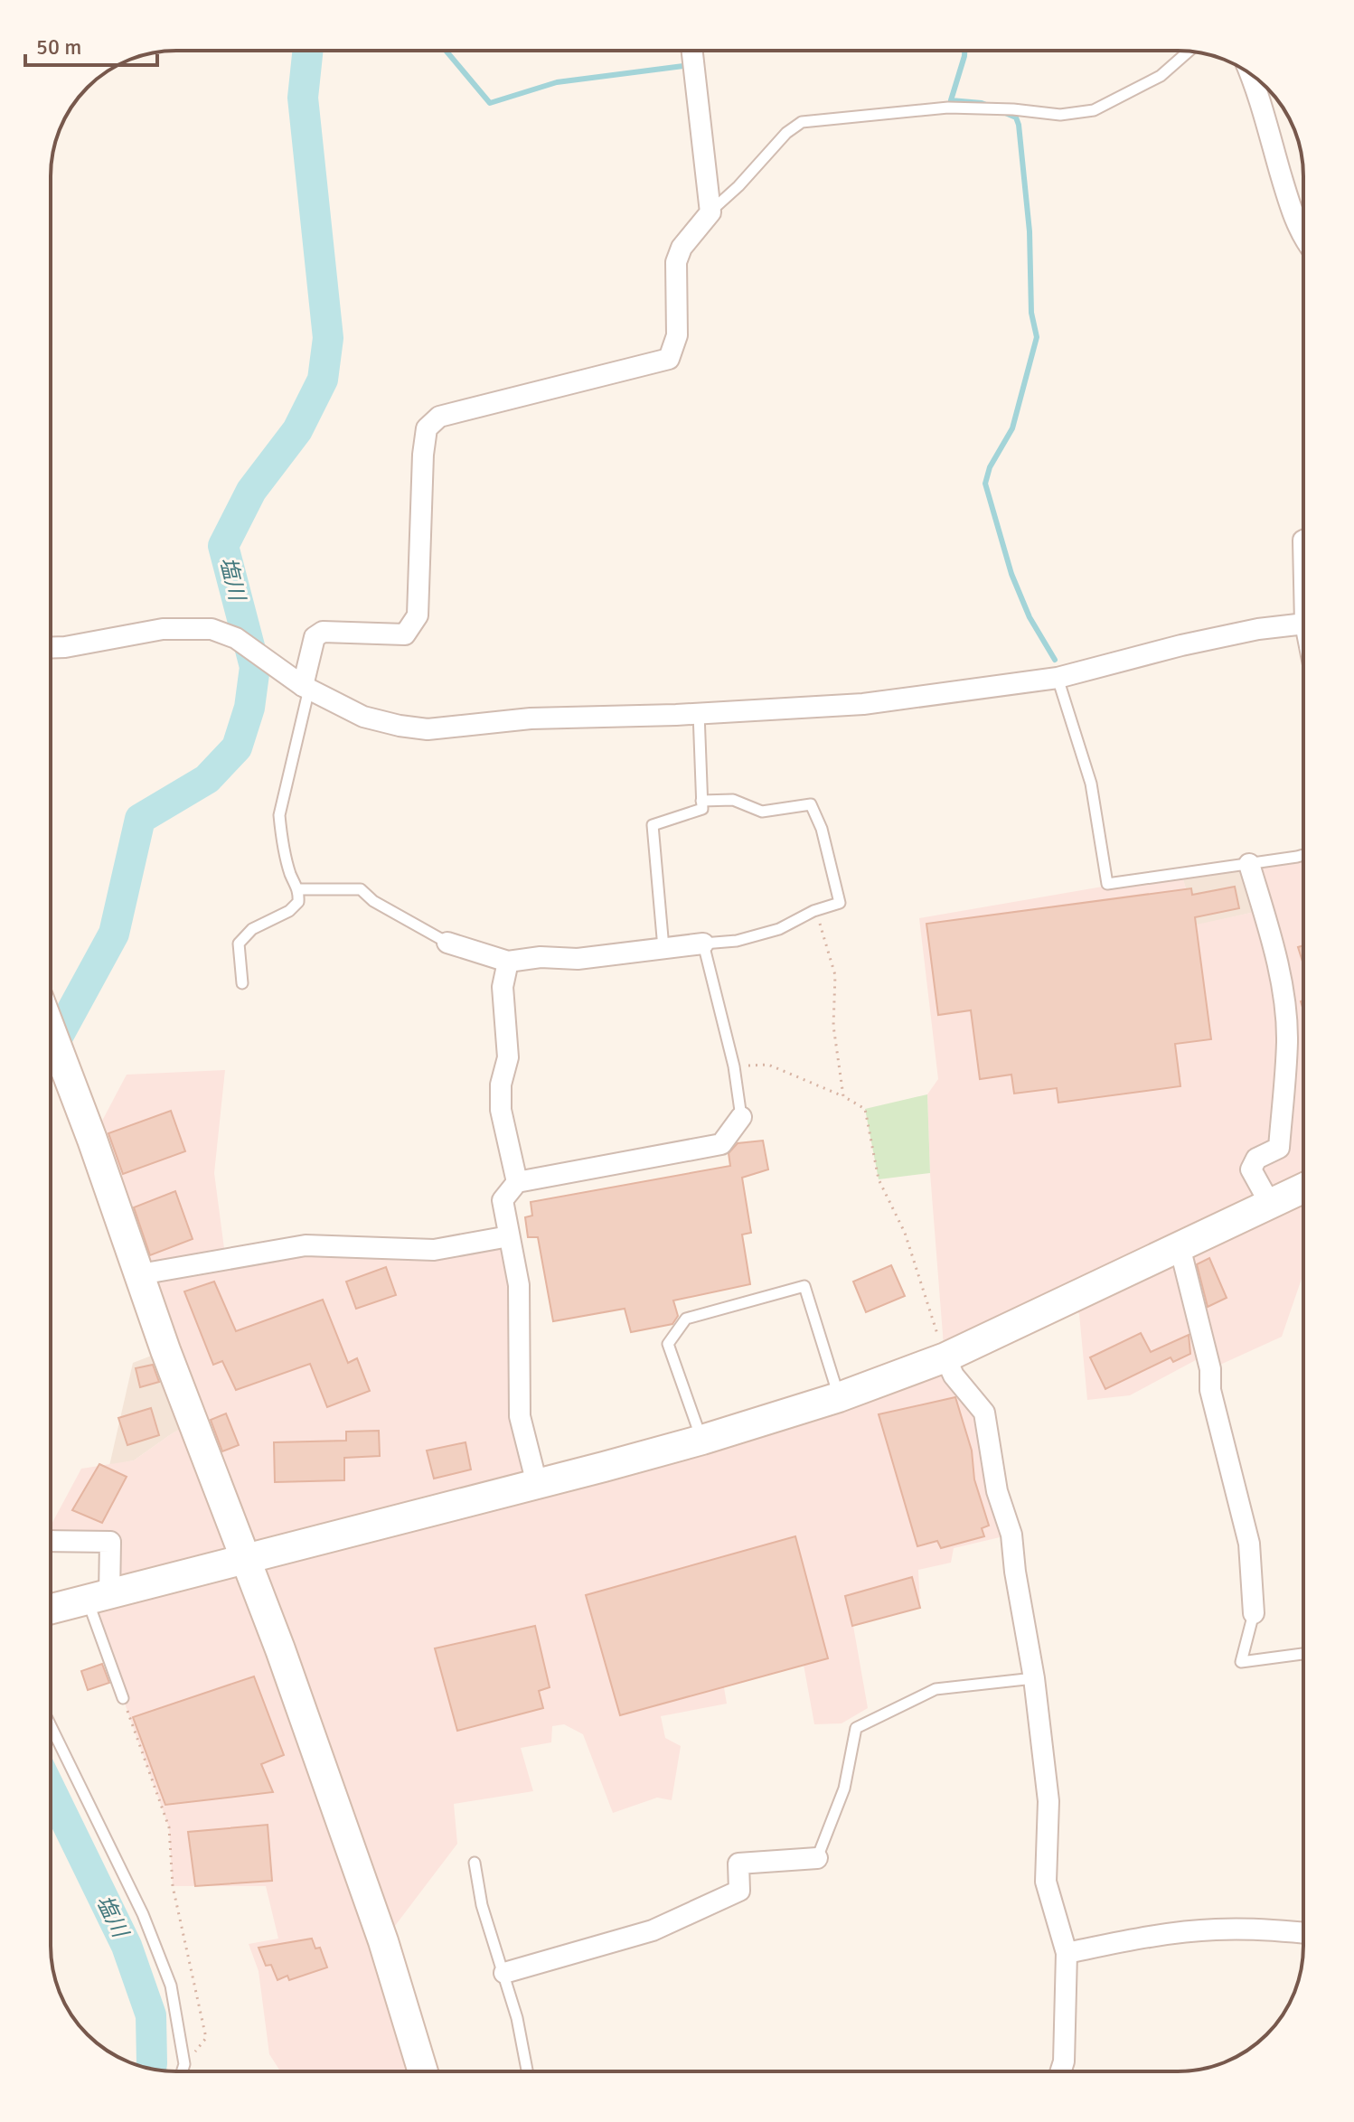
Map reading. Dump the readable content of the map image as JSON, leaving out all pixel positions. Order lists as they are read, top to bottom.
{
  "water": ["塩川"],
  "scale_bar": "50 m"
}
